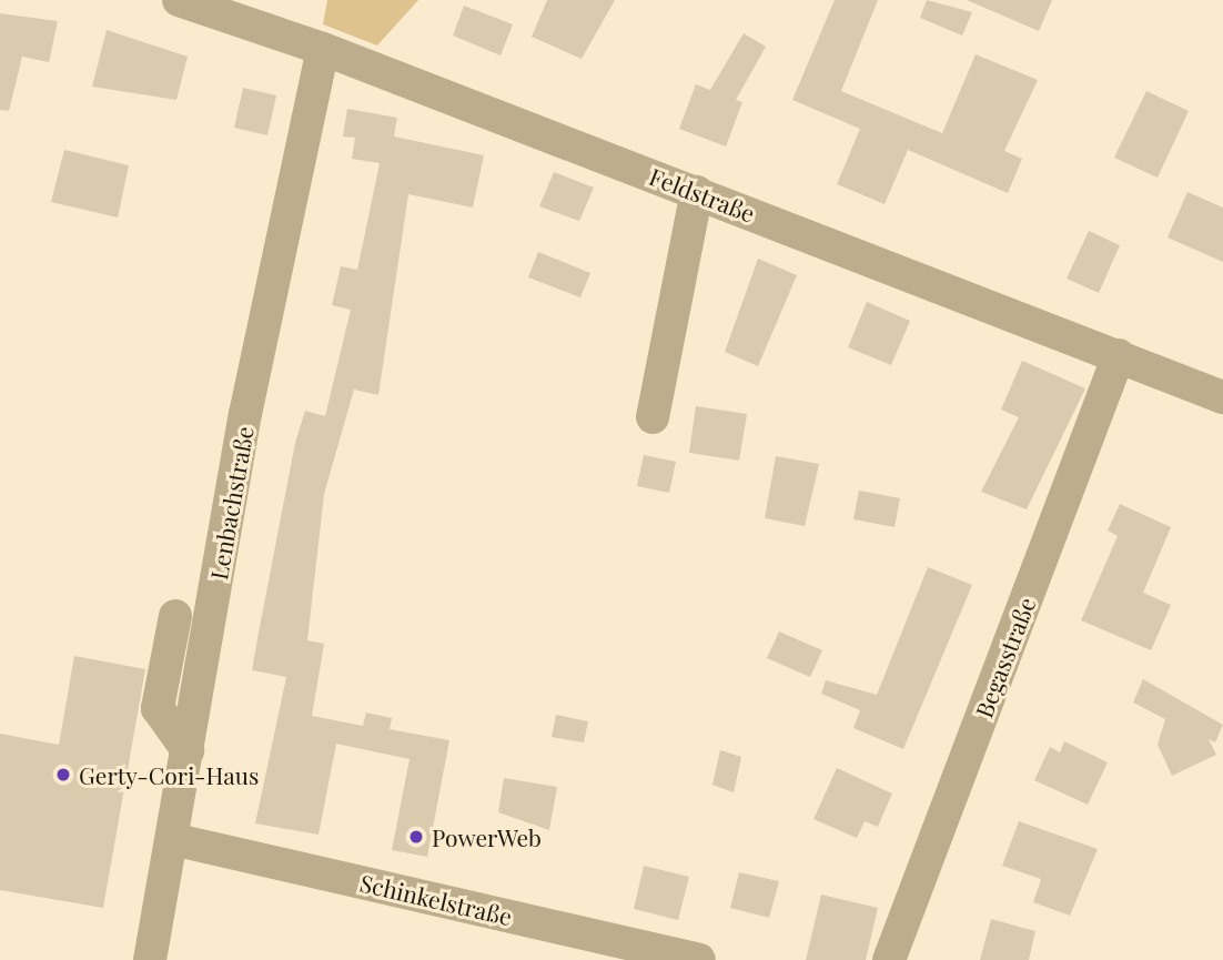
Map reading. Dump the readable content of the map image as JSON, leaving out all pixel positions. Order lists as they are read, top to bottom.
{
  "streets": {
    "street": [
      "Feldstraße",
      "Lenbachstraße",
      "Begasstraße",
      "Schinkelstraße"
    ]
  },
  "crossings": [
    ["Feldstraße", "Lenbachstraße"],
    ["Feldstraße", "Begasstraße"],
    ["Lenbachstraße", "Schinkelstraße"]
  ],
  "places": ["Gerty-Cori-Haus", "PowerWeb"]
}
